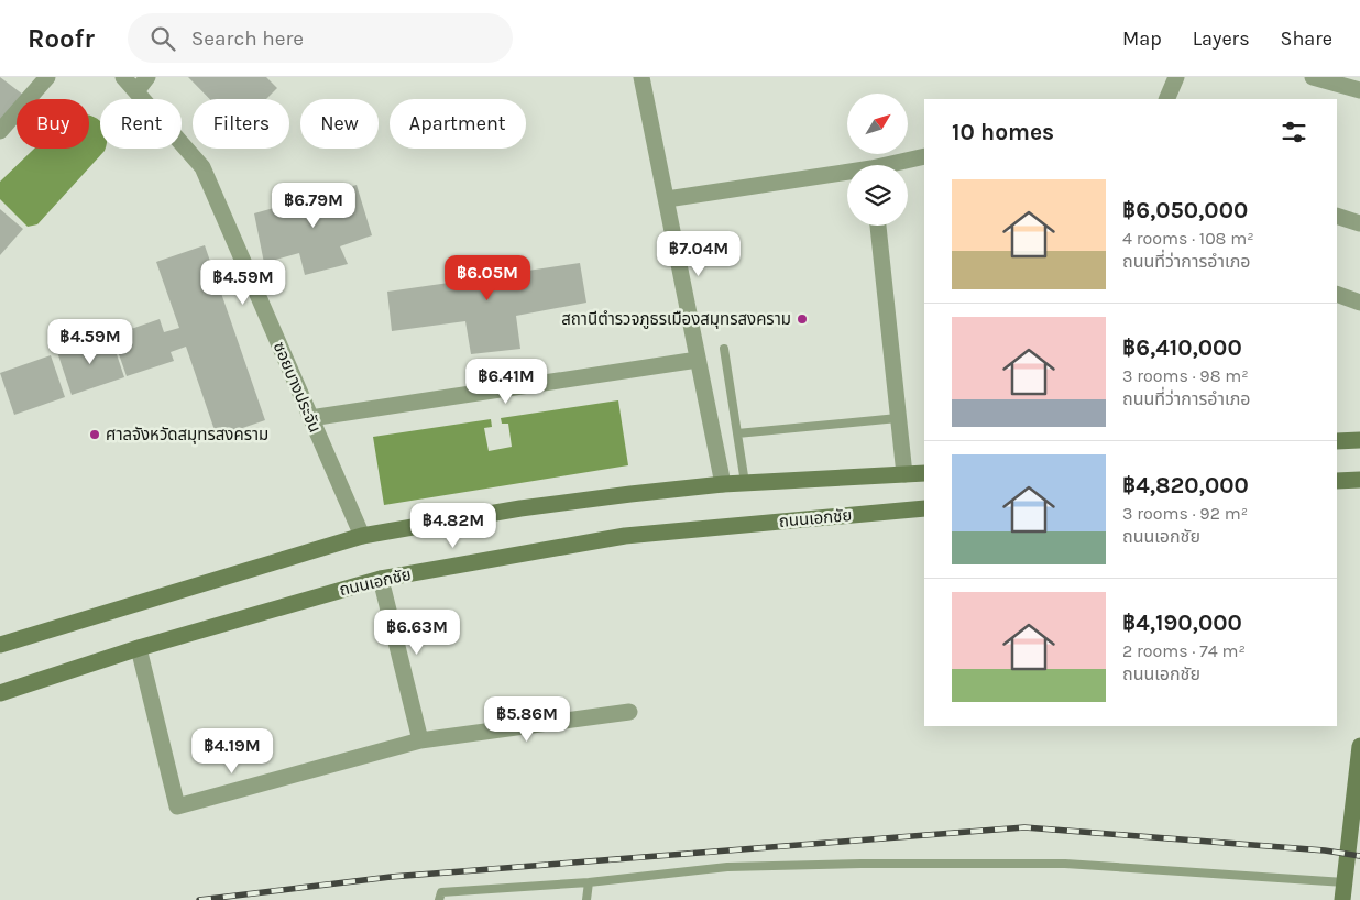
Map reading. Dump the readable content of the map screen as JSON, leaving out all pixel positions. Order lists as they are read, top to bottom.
{
  "streets": {
    "main road": ["ถนนเอกชัย"],
    "street": ["ซอยบางประจัน"]
  },
  "places": ["สถานีตำรวจภูธรเมืองสมุทรสงคราม", "ศาลจังหวัดสมุทรสงคราม"],
  "north": "top right",
  "page": {
    "header": "Roofr",
    "search": "Search here",
    "nav": ["Map", "Layers", "Share"],
    "chip": [
      "Buy",
      "Rent",
      "Filters",
      "New",
      "Apartment"
    ],
    "heading": "10 homes",
    "list": [
      {
        "name": "฿6,050,000",
        "note": "4 rooms · 108 m² · ถนนที่ว่าการอำเภอ"
      },
      {
        "name": "฿6,410,000",
        "note": "3 rooms · 98 m² · ถนนที่ว่าการอำเภอ"
      },
      {
        "name": "฿4,820,000",
        "note": "3 rooms · 92 m² · ถนนเอกชัย"
      },
      {
        "name": "฿4,190,000",
        "note": "2 rooms · 74 m² · ถนนเอกชัย"
      }
    ],
    "price": [
      "฿6.79M",
      "฿7.04M",
      "฿6.05M",
      "฿4.59M",
      "฿4.59M",
      "฿6.41M",
      "฿4.82M",
      "฿6.63M",
      "฿5.86M",
      "฿4.19M"
    ]
  }
}
